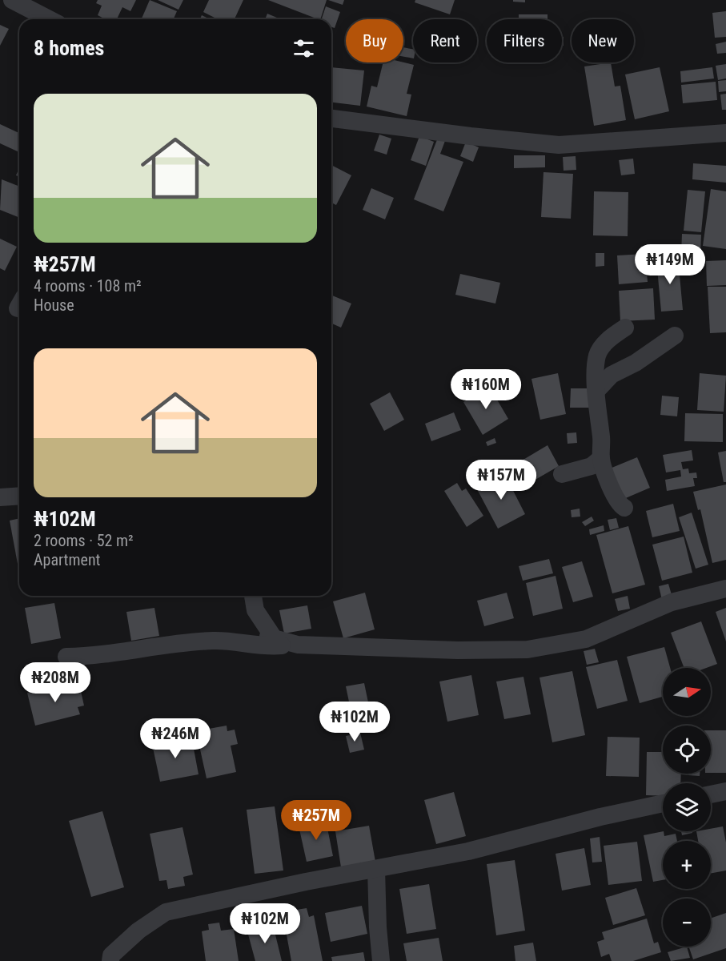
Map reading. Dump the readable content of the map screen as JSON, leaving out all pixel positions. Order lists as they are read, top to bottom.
{
  "north": "right",
  "page": {
    "chip": [
      "Buy",
      "Rent",
      "Filters",
      "New"
    ],
    "heading": "8 homes",
    "list": [
      {
        "name": "₦257M",
        "note": "4 rooms · 108 m² · House"
      },
      {
        "name": "₦102M",
        "note": "2 rooms · 52 m² · Apartment"
      }
    ],
    "price": [
      "₦149M",
      "₦160M",
      "₦157M",
      "₦208M",
      "₦102M",
      "₦246M",
      "₦257M",
      "₦102M"
    ],
    "map_buttons": ["+", "−"]
  }
}
